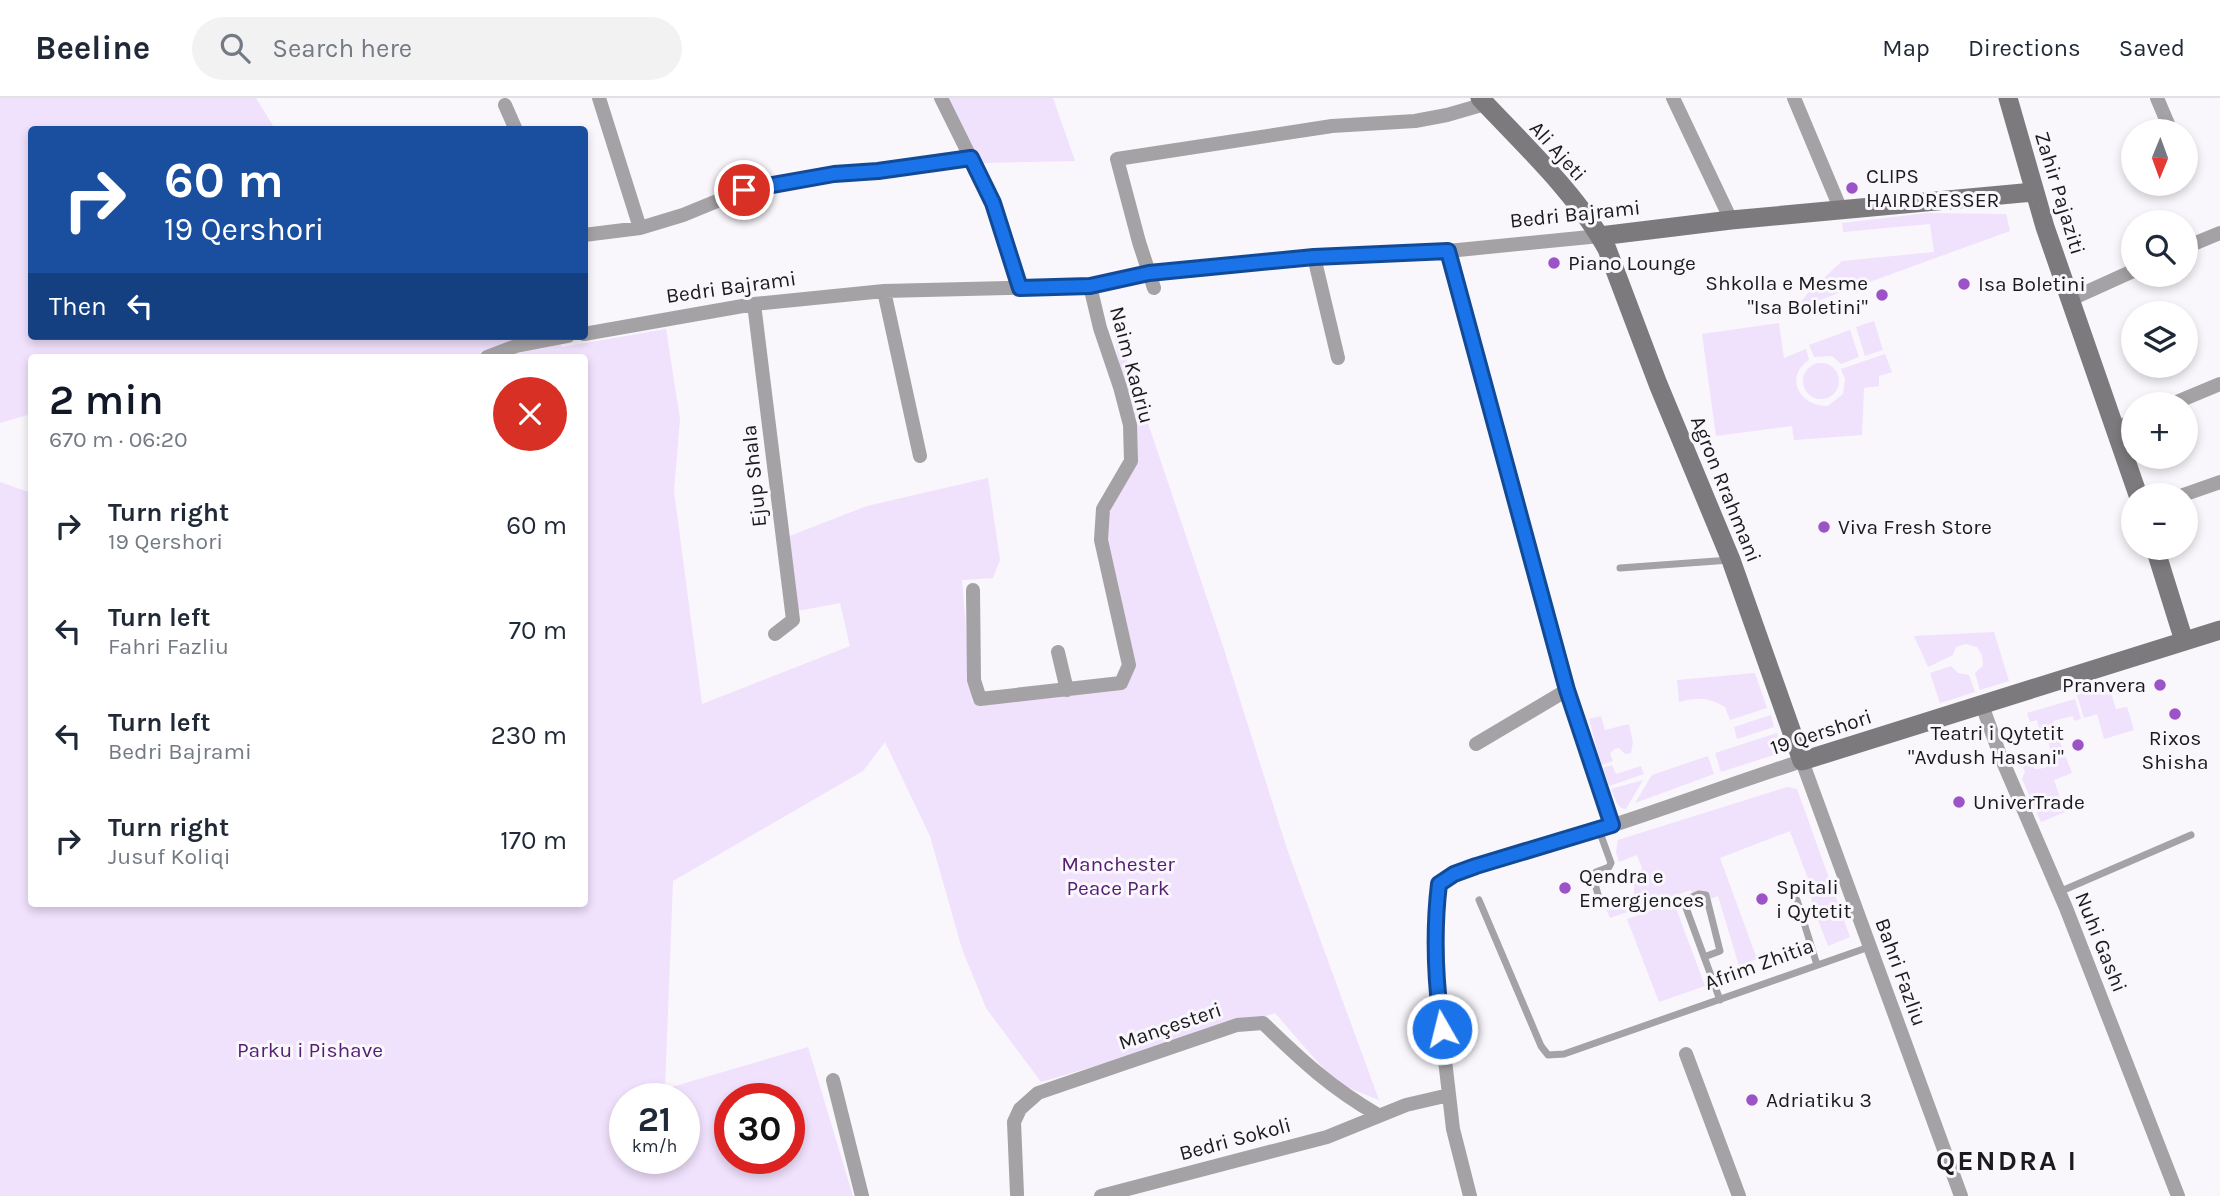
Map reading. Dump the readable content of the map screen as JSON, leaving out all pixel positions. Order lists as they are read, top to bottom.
{
  "streets": {
    "main road": [
      "Ali Ajeti",
      "Zahir Pajaziti",
      "Bedri Bajrami",
      "Agron Rrahmani",
      "19 Qershori"
    ],
    "street": [
      "Naim Kadriu",
      "Ejup Shala",
      "Nuhi Gashi",
      "Bahri Fazliu",
      "Mançesteri",
      "Bedri Sokoli"
    ],
    "lane": ["Afrim Zhitia"]
  },
  "crossings": [
    ["Ali Ajeti", "Bedri Bajrami"],
    ["Ali Ajeti", "Agron Rrahmani"],
    ["Zahir Pajaziti", "Bedri Bajrami"],
    ["Bedri Bajrami", "Naim Kadriu"],
    ["Bedri Bajrami", "Ejup Shala"],
    ["Bedri Bajrami", "Agron Rrahmani"],
    ["Agron Rrahmani", "19 Qershori"],
    ["Agron Rrahmani", "Bahri Fazliu"],
    ["19 Qershori", "Nuhi Gashi"],
    ["19 Qershori", "Bahri Fazliu"],
    ["Afrim Zhitia", "Bahri Fazliu"],
    ["Mançesteri", "Bedri Sokoli"]
  ],
  "districts": ["QENDRA I"],
  "parks": ["Manchester Peace Park", "Parku i Pishave"],
  "places": [
    "CLIPS HAIRDRESSER",
    "Piano Lounge",
    "Isa Boletini",
    "Shkolla e Mesme \"Isa Boletini\"",
    "Viva Fresh Store",
    "Pranvera",
    "Rixos Shisha",
    "Teatri i Qytetit \"Avdush Hasani\"",
    "UniverTrade",
    "Qendra e Emergjences",
    "Spitali i Qytetit",
    "Adriatiku 3"
  ],
  "north": "bottom",
  "page": {
    "header": "Beeline",
    "search": "Search here",
    "nav": ["Map", "Directions", "Saved"],
    "map_buttons": ["+", "−"],
    "turn": ["60 m", "19 Qershori"],
    "then": "Then",
    "heading": ["2 min", "670 m · 06:20"],
    "list": [
      {
        "name": "Turn right",
        "note": "19 Qershori",
        "value": "60 m"
      },
      {
        "name": "Turn left",
        "note": "Fahri Fazliu",
        "value": "70 m"
      },
      {
        "name": "Turn left",
        "note": "Bedri Bajrami",
        "value": "230 m"
      },
      {
        "name": "Turn right",
        "note": "Jusuf Koliqi",
        "value": "170 m"
      }
    ],
    "speed": "21 km/h",
    "limit": "30"
  }
}
